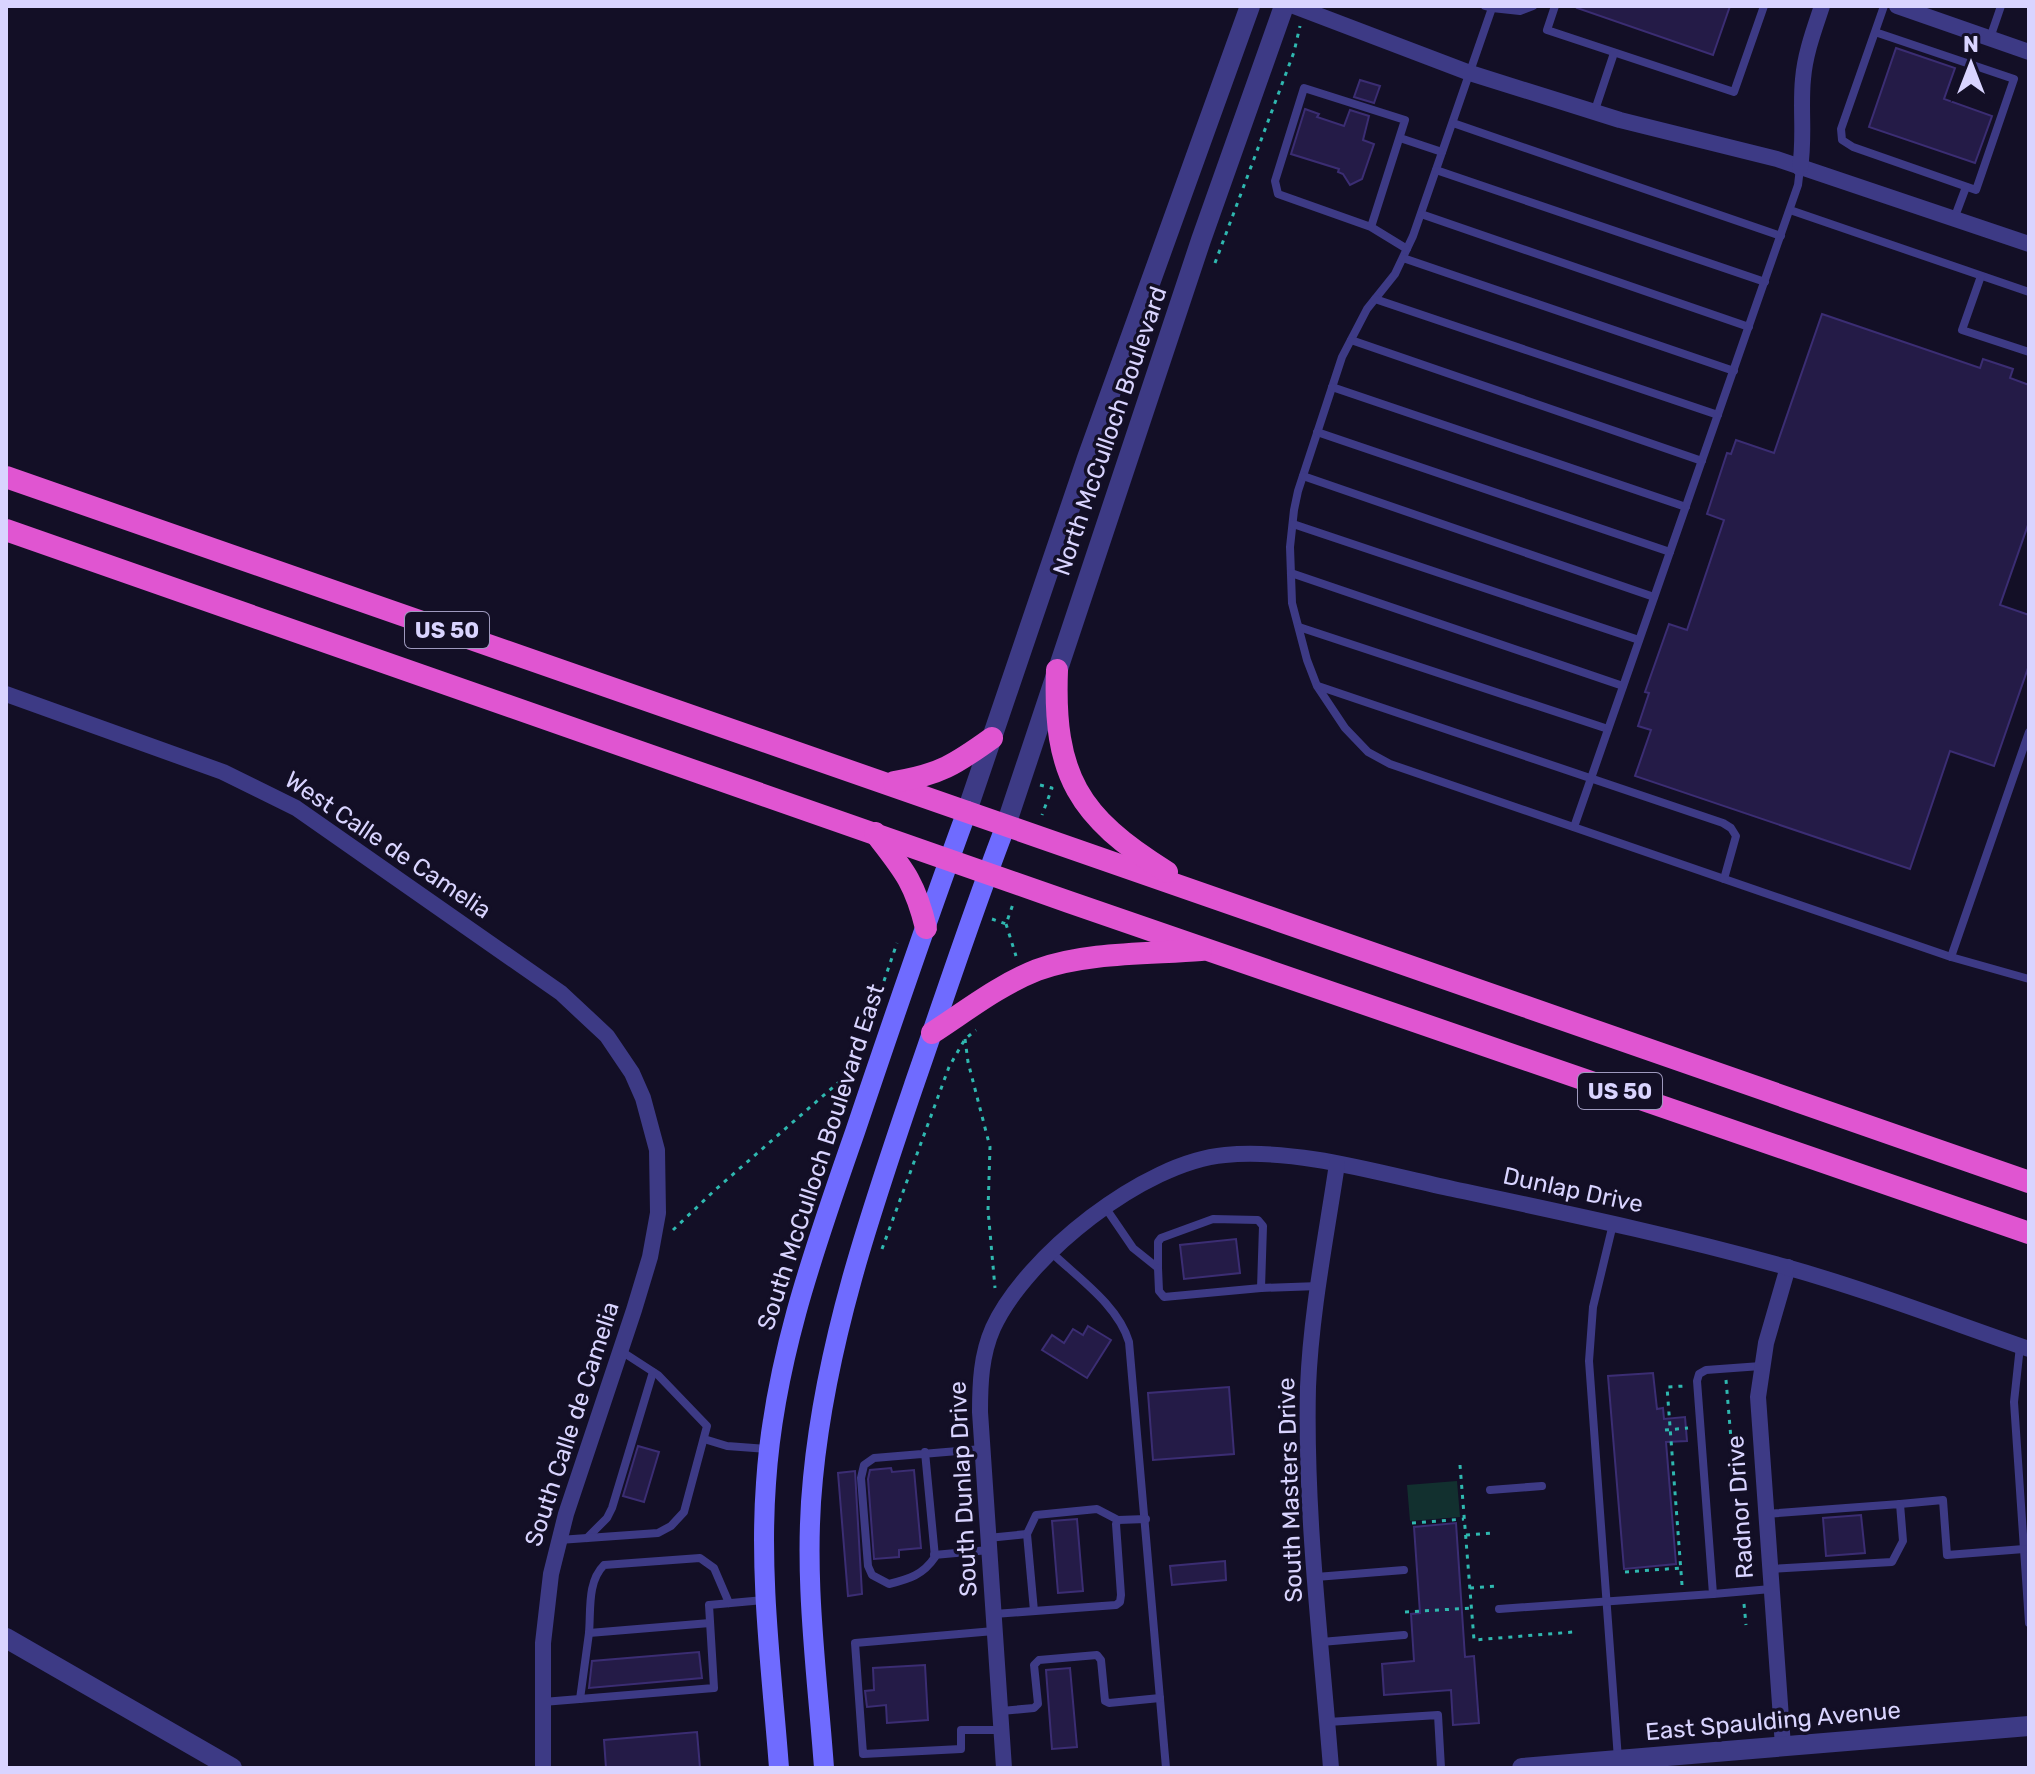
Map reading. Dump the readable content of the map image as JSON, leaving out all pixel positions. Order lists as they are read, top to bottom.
{
  "streets": {
    "highway": ["US 50"],
    "main road": ["North McCulloch Boulevard", "South McCulloch Boulevard East"],
    "street": [
      "West Calle de Camelia",
      "Dunlap Drive",
      "South Calle de Camelia",
      "South Dunlap Drive",
      "South Masters Drive",
      "Radnor Drive",
      "East Spaulding Avenue"
    ]
  },
  "crossings": [
    ["North McCulloch Boulevard", "US 50"],
    ["North McCulloch Boulevard", "South McCulloch Boulevard East"],
    ["US 50", "South McCulloch Boulevard East"],
    ["West Calle de Camelia", "South Calle de Camelia"],
    ["Dunlap Drive", "South Dunlap Drive"],
    ["Dunlap Drive", "South Masters Drive"],
    ["Dunlap Drive", "Radnor Drive"],
    ["Radnor Drive", "East Spaulding Avenue"]
  ],
  "north": "top"
}
